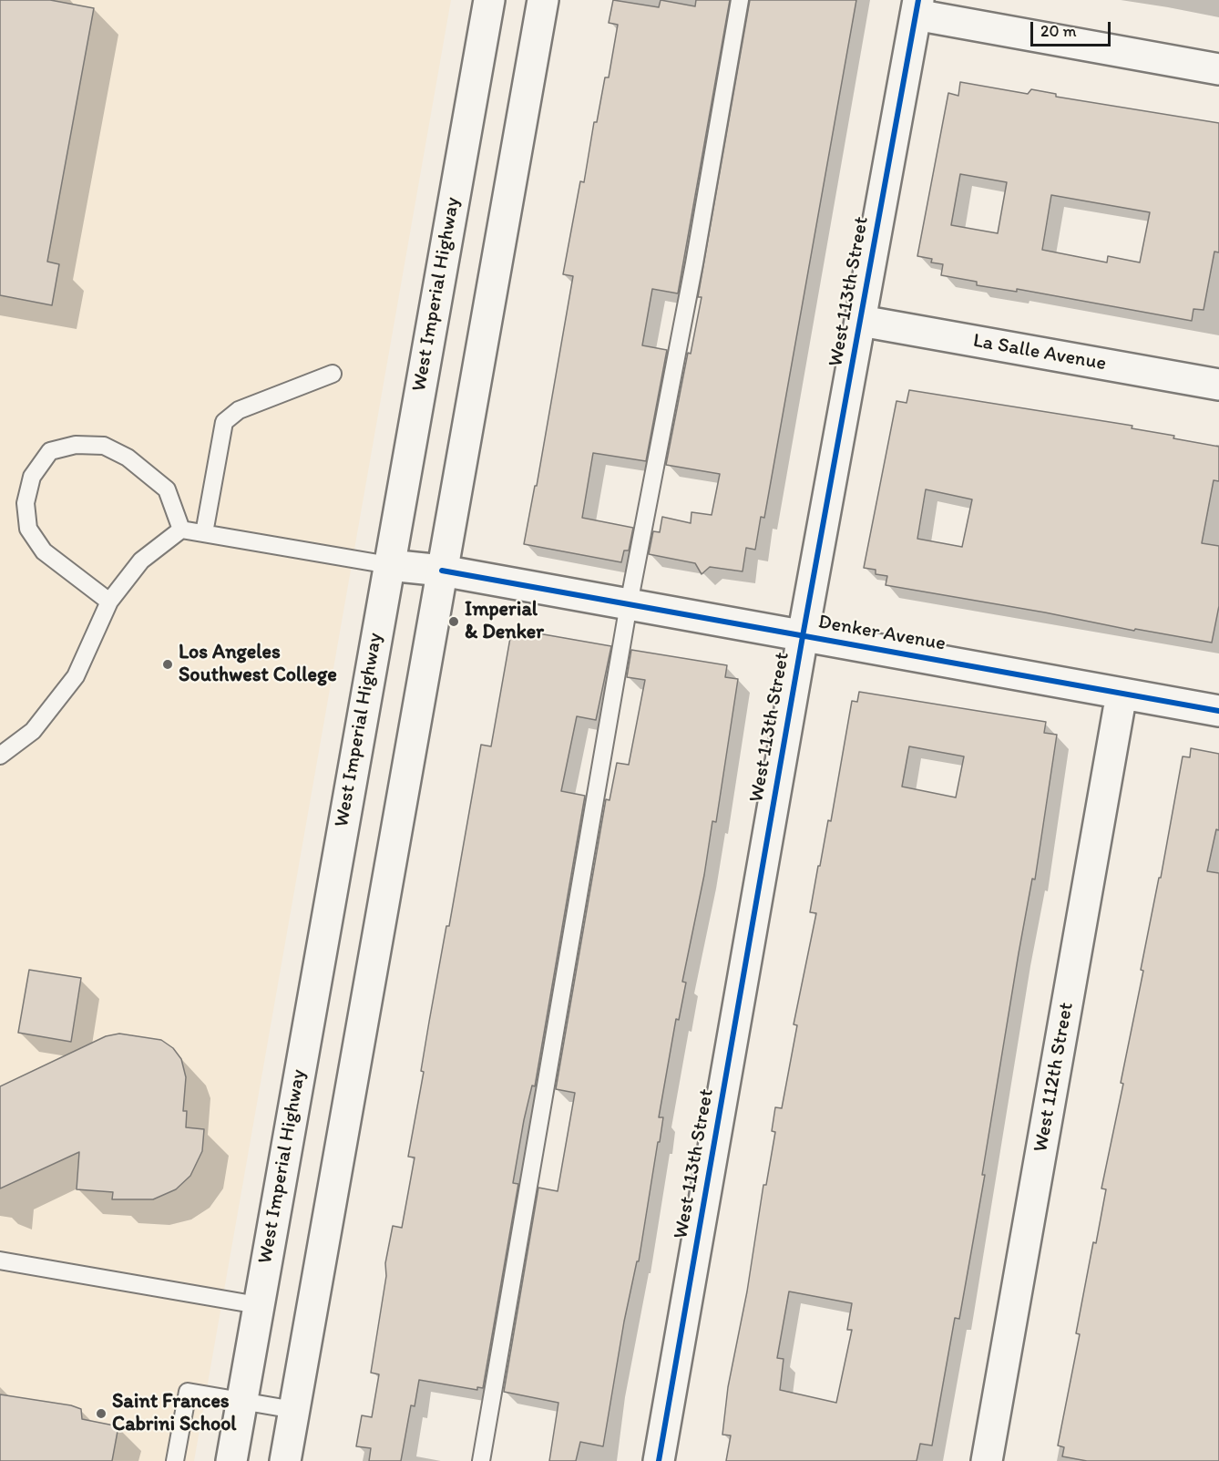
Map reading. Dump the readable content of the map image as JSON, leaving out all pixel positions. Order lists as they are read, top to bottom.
{
  "streets": {
    "street": [
      "West 113th Street",
      "West Imperial Highway",
      "La Salle Avenue",
      "Denker Avenue",
      "West 112th Street"
    ]
  },
  "crossings": [
    ["West 113th Street", "La Salle Avenue"],
    ["West 113th Street", "Denker Avenue"],
    ["West Imperial Highway", "Denker Avenue"],
    ["Denker Avenue", "West 112th Street"]
  ],
  "places": ["Imperial & Denker", "Los Angeles Southwest College", "Saint Frances Cabrini School"],
  "scale_bar": "20 m"
}
